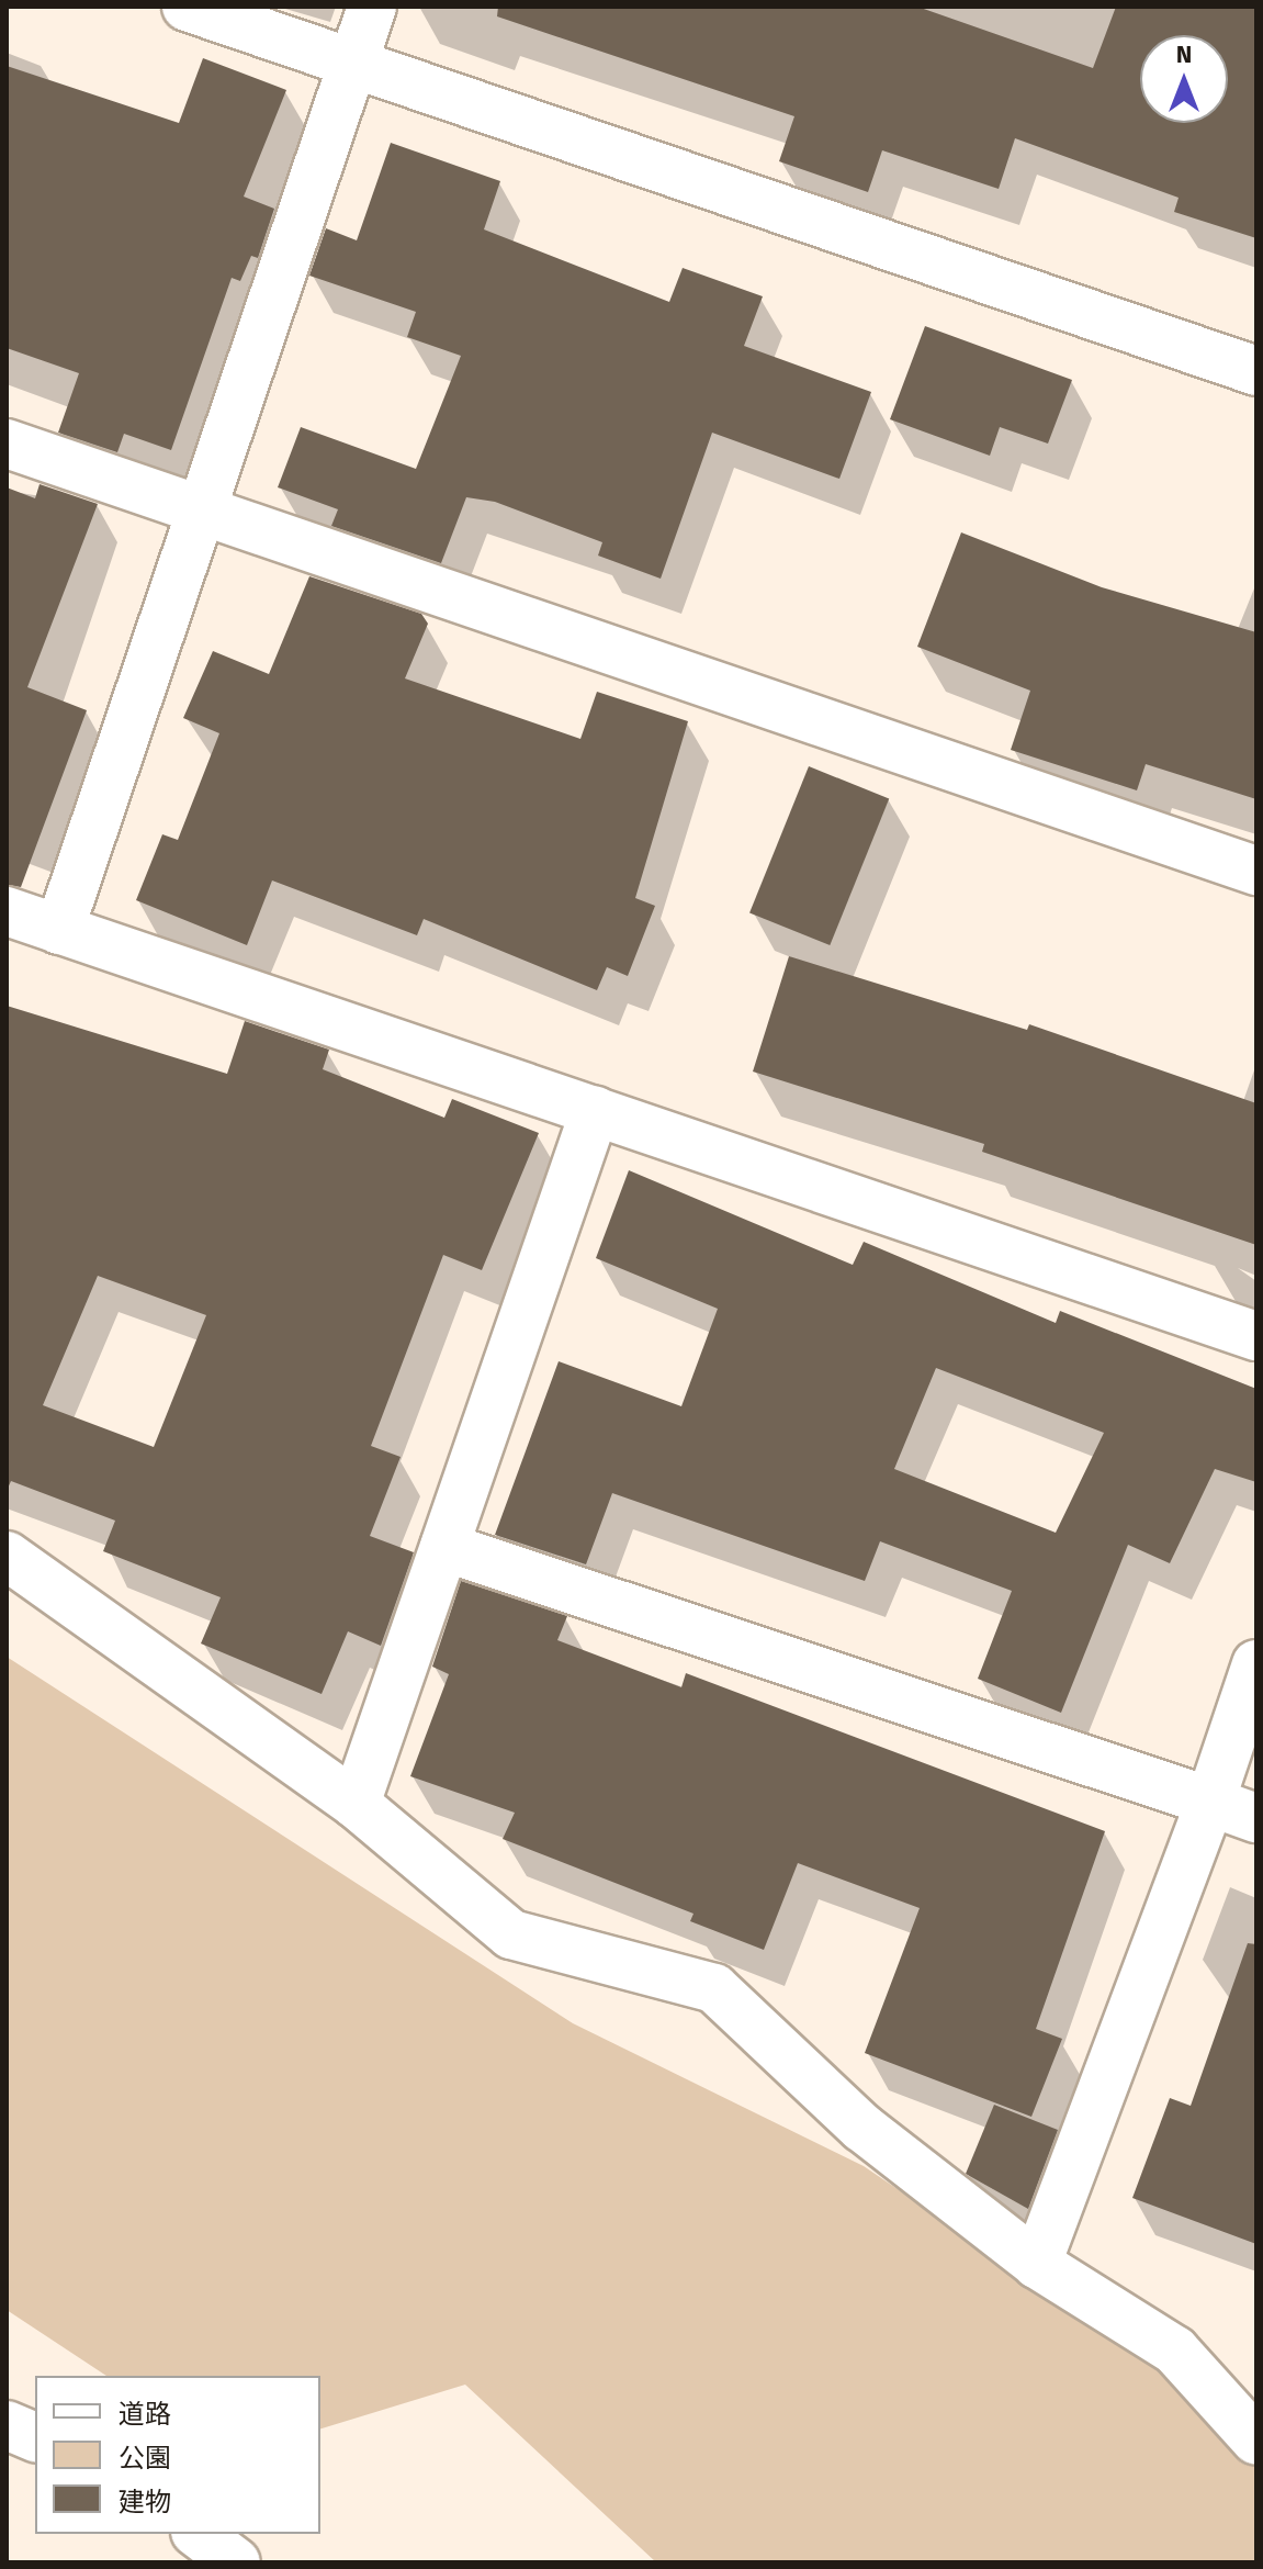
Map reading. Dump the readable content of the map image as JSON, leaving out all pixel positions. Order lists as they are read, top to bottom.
{
  "legend": ["道路", "公園", "建物"],
  "north": "top"
}
